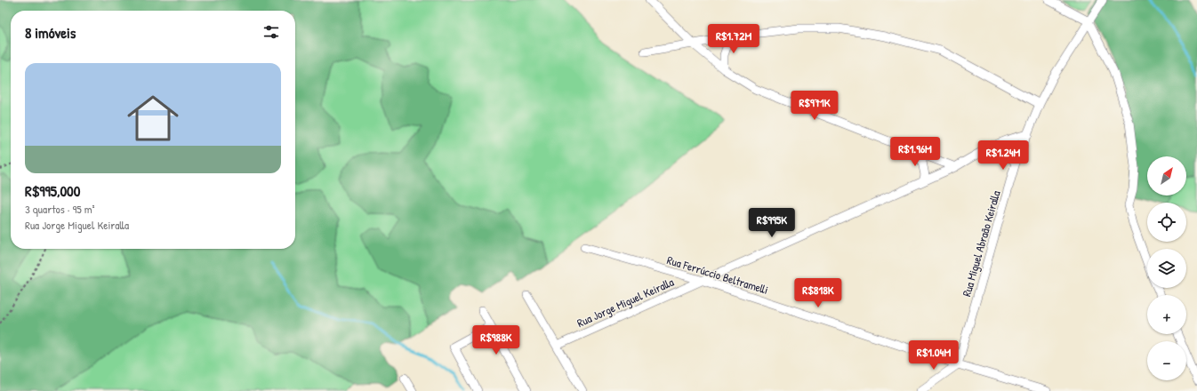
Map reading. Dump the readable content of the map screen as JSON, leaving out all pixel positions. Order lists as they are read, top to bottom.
{
  "streets": {
    "street": ["Rua Miguel Abraão Keiralla", "Rua Ferrúccio Beltramelli", "Rua Jorge Miguel Keiralla"]
  },
  "crossings": [
    ["Rua Miguel Abraão Keiralla", "Rua Ferrúccio Beltramelli"],
    ["Rua Miguel Abraão Keiralla", "Rua Jorge Miguel Keiralla"],
    ["Rua Ferrúccio Beltramelli", "Rua Jorge Miguel Keiralla"]
  ],
  "north": "top right",
  "page": {
    "heading": "8 imóveis",
    "price": [
      "R$1.72M",
      "R$971K",
      "R$1.96M",
      "R$1.24M",
      "R$995K",
      "R$818K",
      "R$988K",
      "R$1.04M"
    ],
    "list": [
      {
        "name": "R$995,000",
        "note": "3 quartos · 95 m² · Rua Jorge Miguel Keiralla"
      }
    ],
    "map_buttons": ["+", "−"]
  }
}
